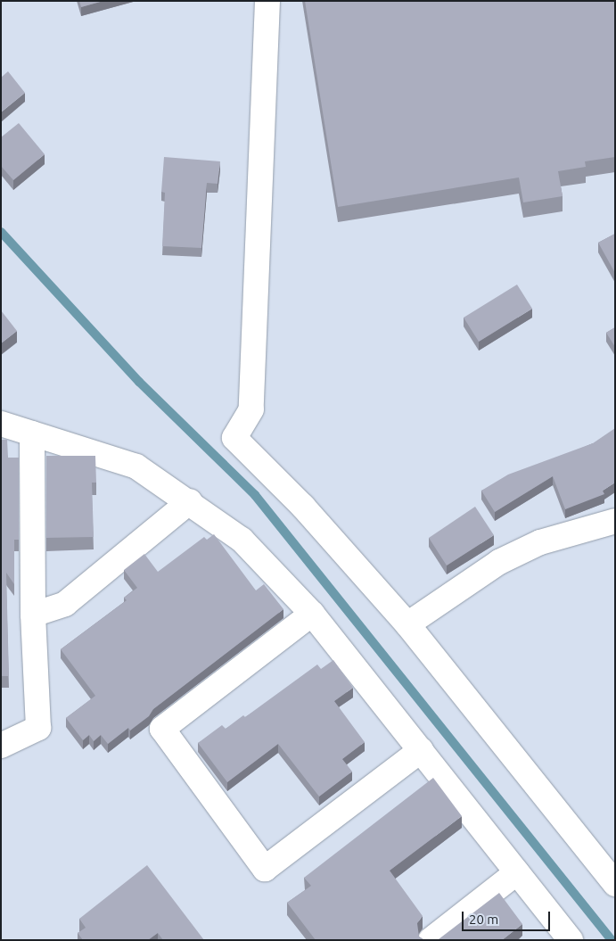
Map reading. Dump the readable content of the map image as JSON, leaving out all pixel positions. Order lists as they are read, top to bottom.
{
  "scale_bar": "20 m"
}
